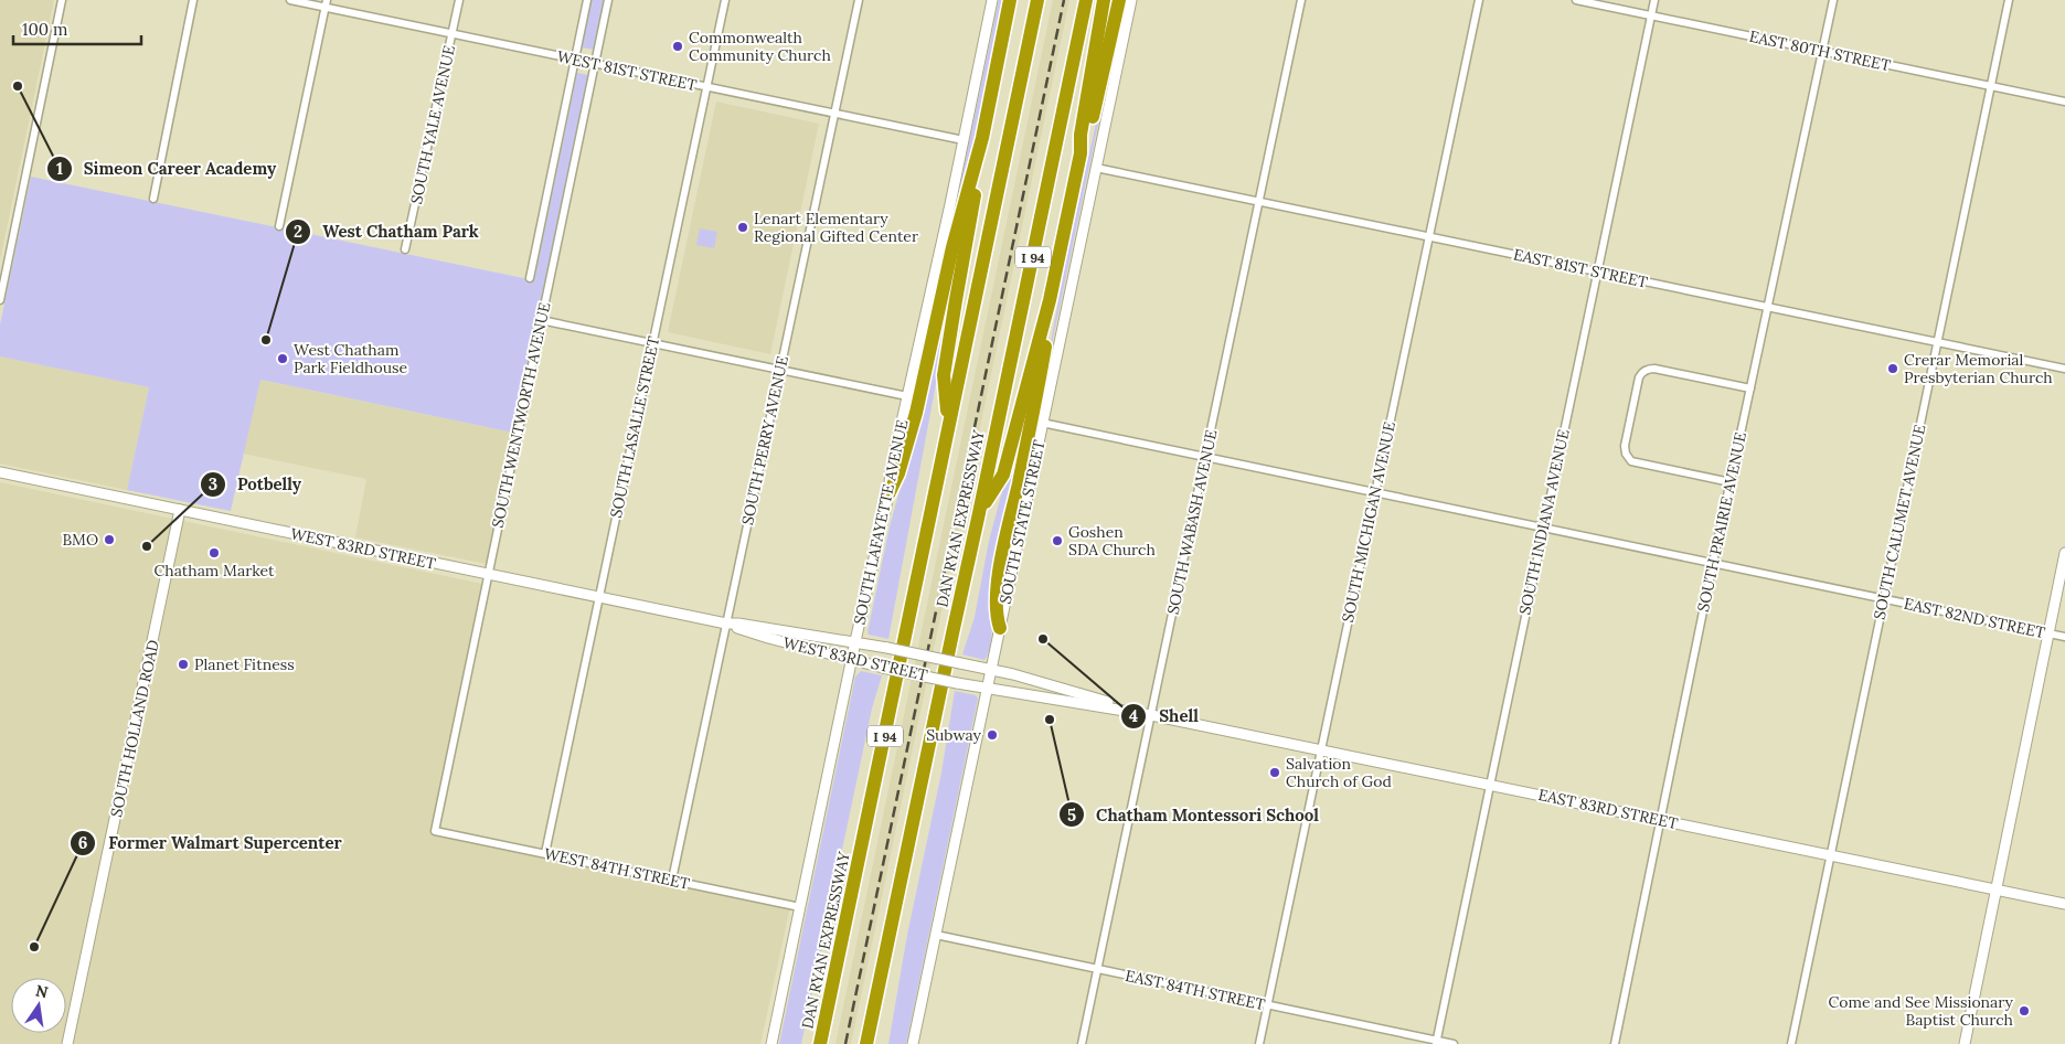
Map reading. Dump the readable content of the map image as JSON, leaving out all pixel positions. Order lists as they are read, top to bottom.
{
  "streets": {
    "highway": ["I 94", "DAN RYAN EXPRESSWAY"],
    "street": [
      "EAST 80TH STREET",
      "WEST 81ST STREET",
      "SOUTH YALE AVENUE",
      "EAST 81ST STREET",
      "SOUTH WENTWORTH AVENUE",
      "SOUTH LASALLE STREET",
      "SOUTH PERRY AVENUE",
      "SOUTH LAFAYETTE AVENUE",
      "SOUTH STATE STREET",
      "SOUTH WABASH AVENUE",
      "SOUTH MICHIGAN AVENUE",
      "SOUTH INDIANA AVENUE",
      "SOUTH PRAIRIE AVENUE",
      "SOUTH CALUMET AVENUE",
      "WEST 83RD STREET",
      "EAST 82ND STREET",
      "SOUTH HOLLAND ROAD",
      "EAST 83RD STREET",
      "WEST 84TH STREET",
      "EAST 84TH STREET"
    ]
  },
  "crossings": [
    ["EAST 80TH STREET", "SOUTH INDIANA AVENUE"],
    ["EAST 80TH STREET", "SOUTH PRAIRIE AVENUE"],
    ["EAST 80TH STREET", "SOUTH CALUMET AVENUE"],
    ["WEST 81ST STREET", "SOUTH YALE AVENUE"],
    ["WEST 81ST STREET", "SOUTH WENTWORTH AVENUE"],
    ["WEST 81ST STREET", "SOUTH LASALLE STREET"],
    ["WEST 81ST STREET", "SOUTH PERRY AVENUE"],
    ["WEST 81ST STREET", "SOUTH LAFAYETTE AVENUE"],
    ["EAST 81ST STREET", "SOUTH STATE STREET"],
    ["EAST 81ST STREET", "SOUTH WABASH AVENUE"],
    ["EAST 81ST STREET", "SOUTH MICHIGAN AVENUE"],
    ["EAST 81ST STREET", "SOUTH INDIANA AVENUE"],
    ["EAST 81ST STREET", "SOUTH PRAIRIE AVENUE"],
    ["EAST 81ST STREET", "SOUTH CALUMET AVENUE"],
    ["SOUTH WENTWORTH AVENUE", "WEST 83RD STREET"],
    ["SOUTH WENTWORTH AVENUE", "WEST 84TH STREET"],
    ["SOUTH LASALLE STREET", "WEST 83RD STREET"],
    ["SOUTH LASALLE STREET", "WEST 84TH STREET"],
    ["SOUTH PERRY AVENUE", "WEST 83RD STREET"],
    ["SOUTH PERRY AVENUE", "WEST 84TH STREET"],
    ["SOUTH LAFAYETTE AVENUE", "WEST 83RD STREET"],
    ["SOUTH LAFAYETTE AVENUE", "WEST 84TH STREET"],
    ["SOUTH STATE STREET", "WEST 83RD STREET"],
    ["SOUTH STATE STREET", "EAST 82ND STREET"],
    ["SOUTH STATE STREET", "EAST 83RD STREET"],
    ["SOUTH STATE STREET", "EAST 84TH STREET"],
    ["SOUTH WABASH AVENUE", "EAST 82ND STREET"],
    ["SOUTH WABASH AVENUE", "EAST 83RD STREET"],
    ["SOUTH WABASH AVENUE", "EAST 84TH STREET"],
    ["SOUTH MICHIGAN AVENUE", "EAST 82ND STREET"],
    ["SOUTH MICHIGAN AVENUE", "EAST 83RD STREET"],
    ["SOUTH MICHIGAN AVENUE", "EAST 84TH STREET"],
    ["SOUTH INDIANA AVENUE", "EAST 82ND STREET"],
    ["SOUTH INDIANA AVENUE", "EAST 83RD STREET"],
    ["SOUTH INDIANA AVENUE", "EAST 84TH STREET"],
    ["SOUTH PRAIRIE AVENUE", "EAST 82ND STREET"],
    ["SOUTH PRAIRIE AVENUE", "EAST 83RD STREET"],
    ["SOUTH CALUMET AVENUE", "EAST 82ND STREET"],
    ["SOUTH CALUMET AVENUE", "EAST 83RD STREET"],
    ["WEST 83RD STREET", "SOUTH HOLLAND ROAD"],
    ["WEST 83RD STREET", "EAST 83RD STREET"]
  ],
  "places": [
    "Commonwealth Community Church",
    "Simeon Career Academy",
    "Lenart Elementary Regional Gifted Center",
    "West Chatham Park",
    "West Chatham Park Fieldhouse",
    "Crerar Memorial Presbyterian Church",
    "BMO",
    "Goshen SDA Church",
    "Potbelly",
    "Chatham Market",
    "Shell",
    "Planet Fitness",
    "Chatham Montessori School",
    "Subway",
    "Salvation Church of God",
    "Former Walmart Supercenter",
    "Come and See Missionary Baptist Church"
  ],
  "scale_bar": "100 m",
  "north": "top"
}
